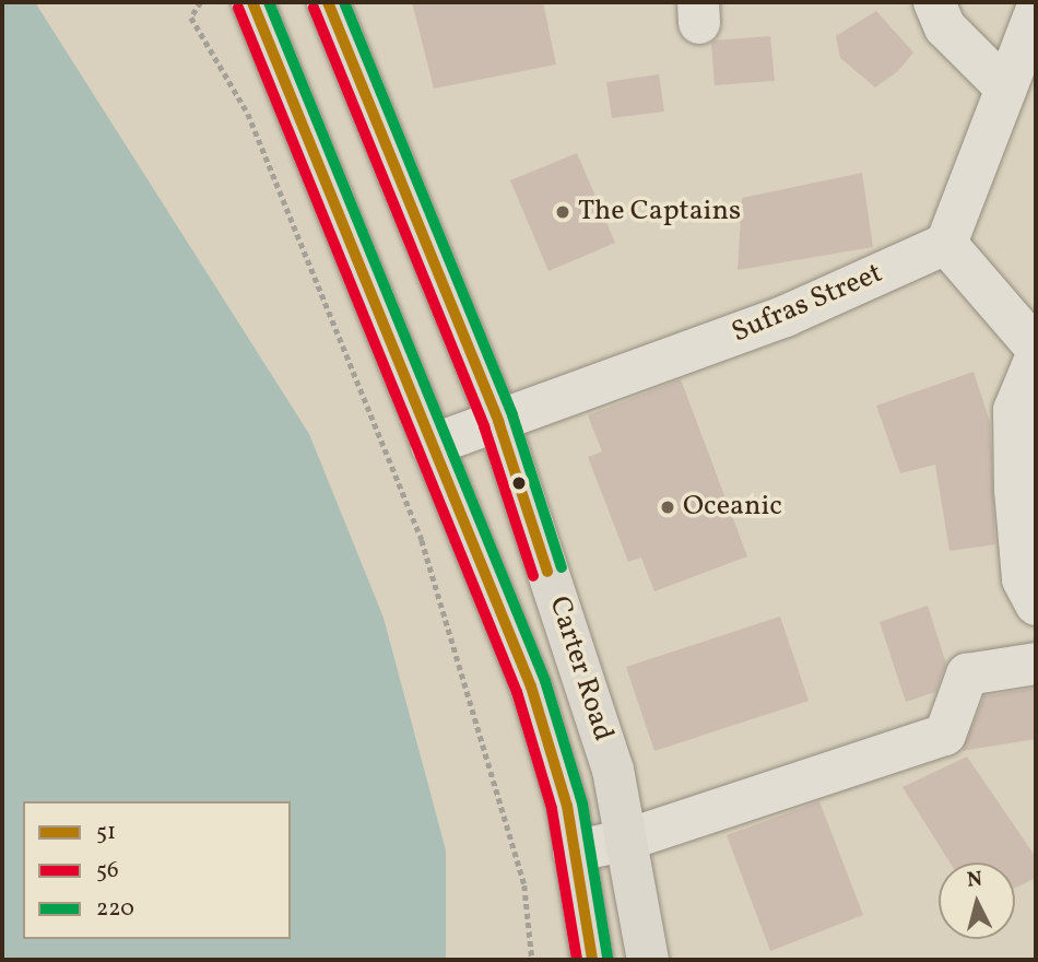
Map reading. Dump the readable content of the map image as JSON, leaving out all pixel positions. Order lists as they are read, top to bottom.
{
  "streets": {
    "main road": ["Carter Road"],
    "street": ["Sufras Street"]
  },
  "crossings": [
    ["Sufras Street", "Carter Road"]
  ],
  "places": ["The Captains", "Oceanic"],
  "lines": ["transit line 51", "transit line 220", "transit line 56"],
  "legend": ["51", "56", "220"],
  "north": "top"
}
